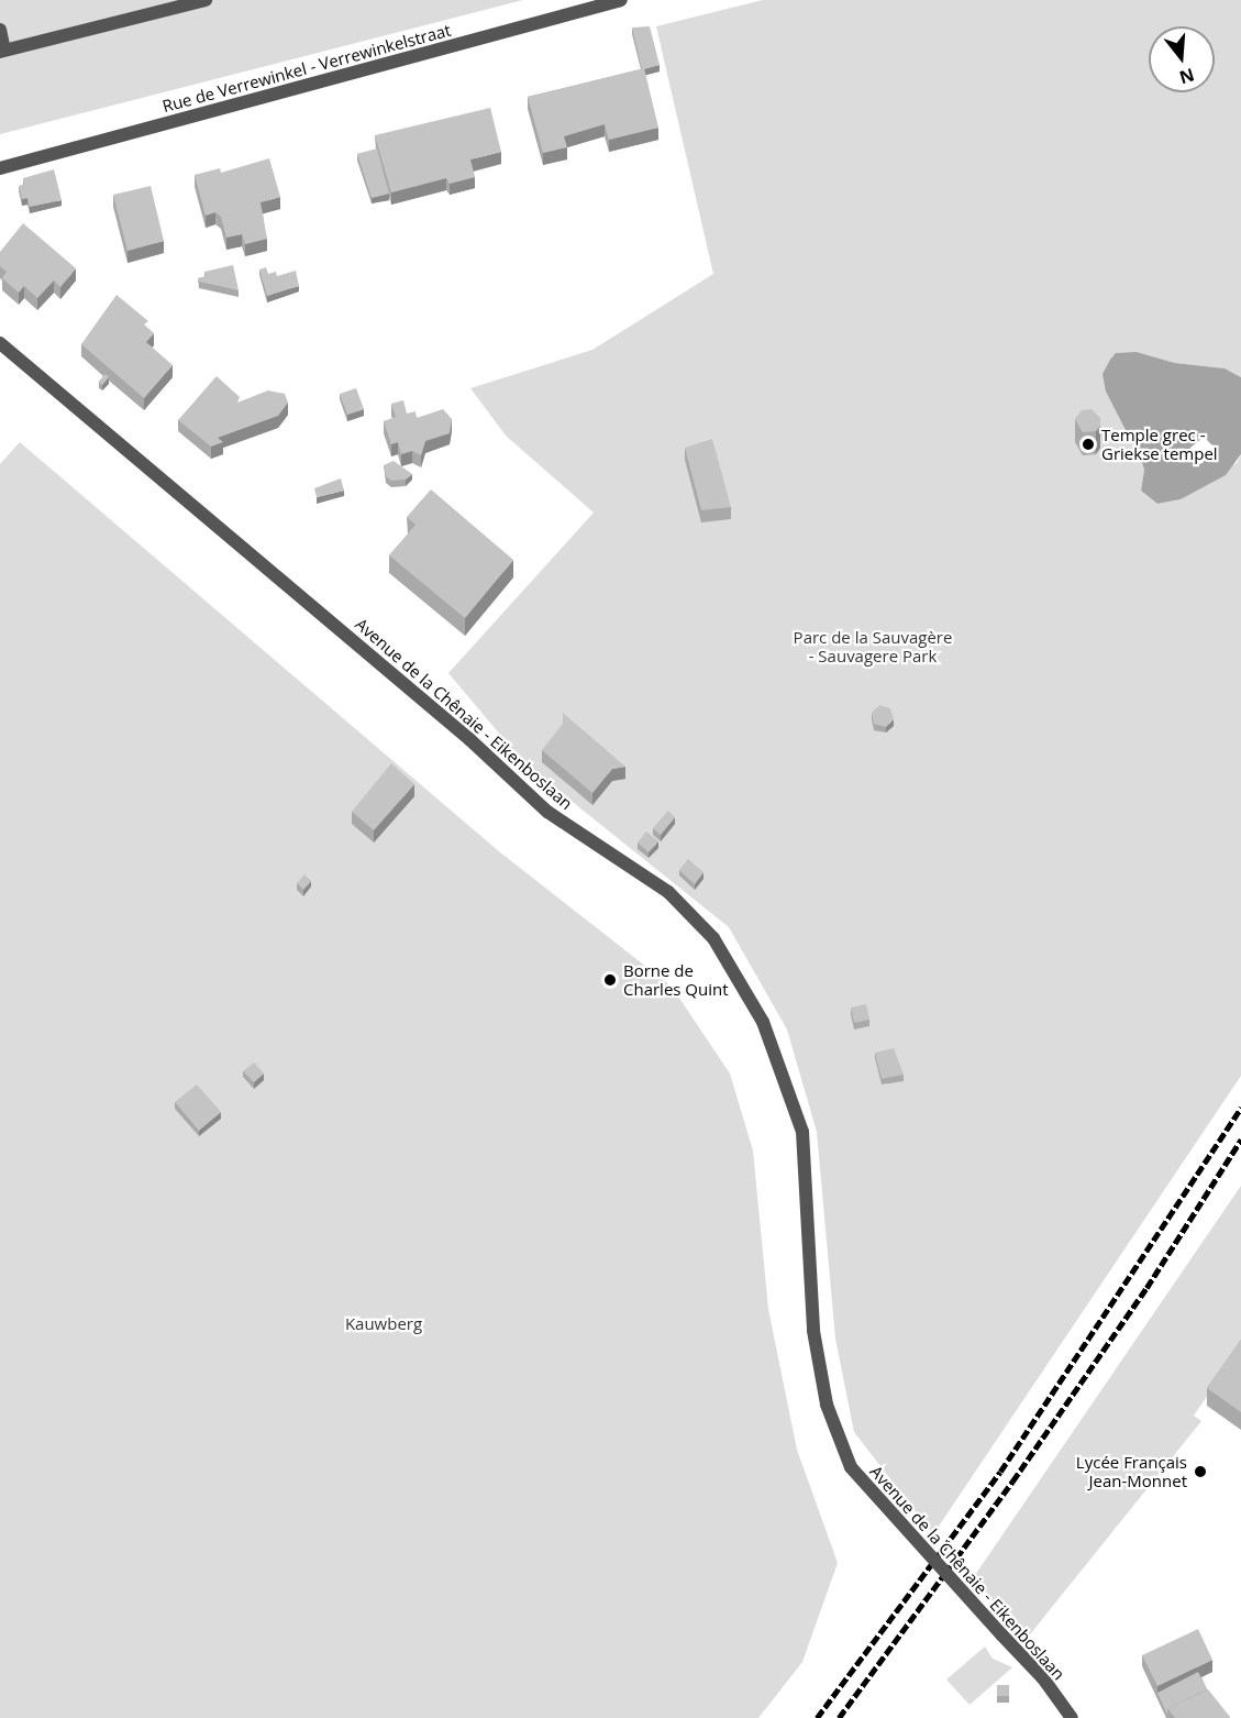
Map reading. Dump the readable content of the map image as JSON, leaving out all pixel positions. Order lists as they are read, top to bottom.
{
  "streets": {
    "street": ["Rue de Verrewinkel - Verrewinkelstraat", "Avenue de la Chênaie - Eikenboslaan"]
  },
  "parks": ["Parc de la Sauvagère - Sauvagere Park", "Kauwberg"],
  "places": ["Temple grec - Griekse tempel", "Borne de Charles Quint", "Lycée Français Jean-Monnet"],
  "north": "bottom"
}
